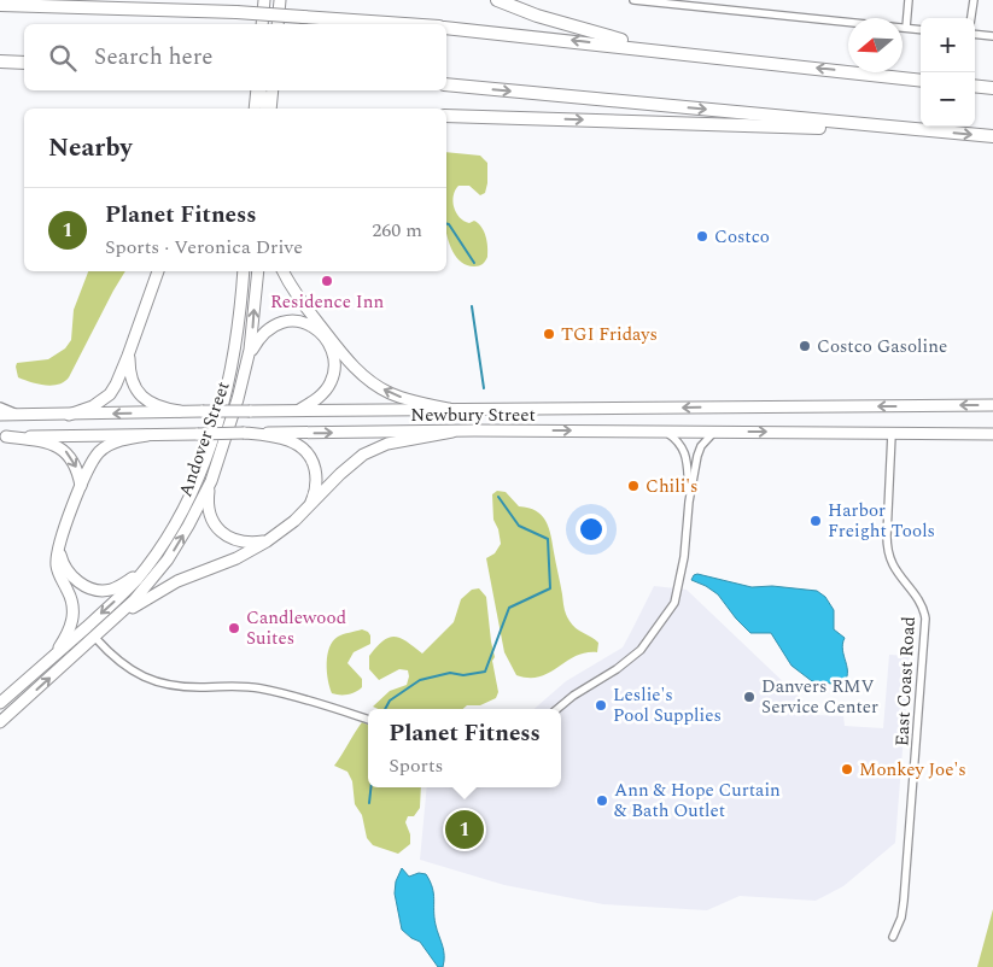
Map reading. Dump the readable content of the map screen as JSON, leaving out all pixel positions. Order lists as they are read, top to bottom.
{
  "streets": {
    "main road": ["Newbury Street", "Andover Street"],
    "street": ["East Coast Road"]
  },
  "crossings": [
    ["Newbury Street", "East Coast Road"]
  ],
  "places": [
    "Costco",
    "Residence Inn",
    "TGI Fridays",
    "Costco Gasoline",
    "Chili's",
    "Harbor Freight Tools",
    "Candlewood Suites",
    "Danvers RMV Service Center",
    "Leslie's Pool Supplies",
    "Monkey Joe's",
    "Ann & Hope Curtain & Bath Outlet"
  ],
  "north": "left",
  "page": {
    "map_buttons": ["+", "−"],
    "search": "Search here",
    "heading": "Nearby",
    "list": [
      {
        "mark": "1",
        "name": "Planet Fitness",
        "note": "Sports · Veronica Drive",
        "value": "260 m"
      }
    ],
    "popup": ["Planet Fitness", "Sports"],
    "pins": "1"
  }
}
